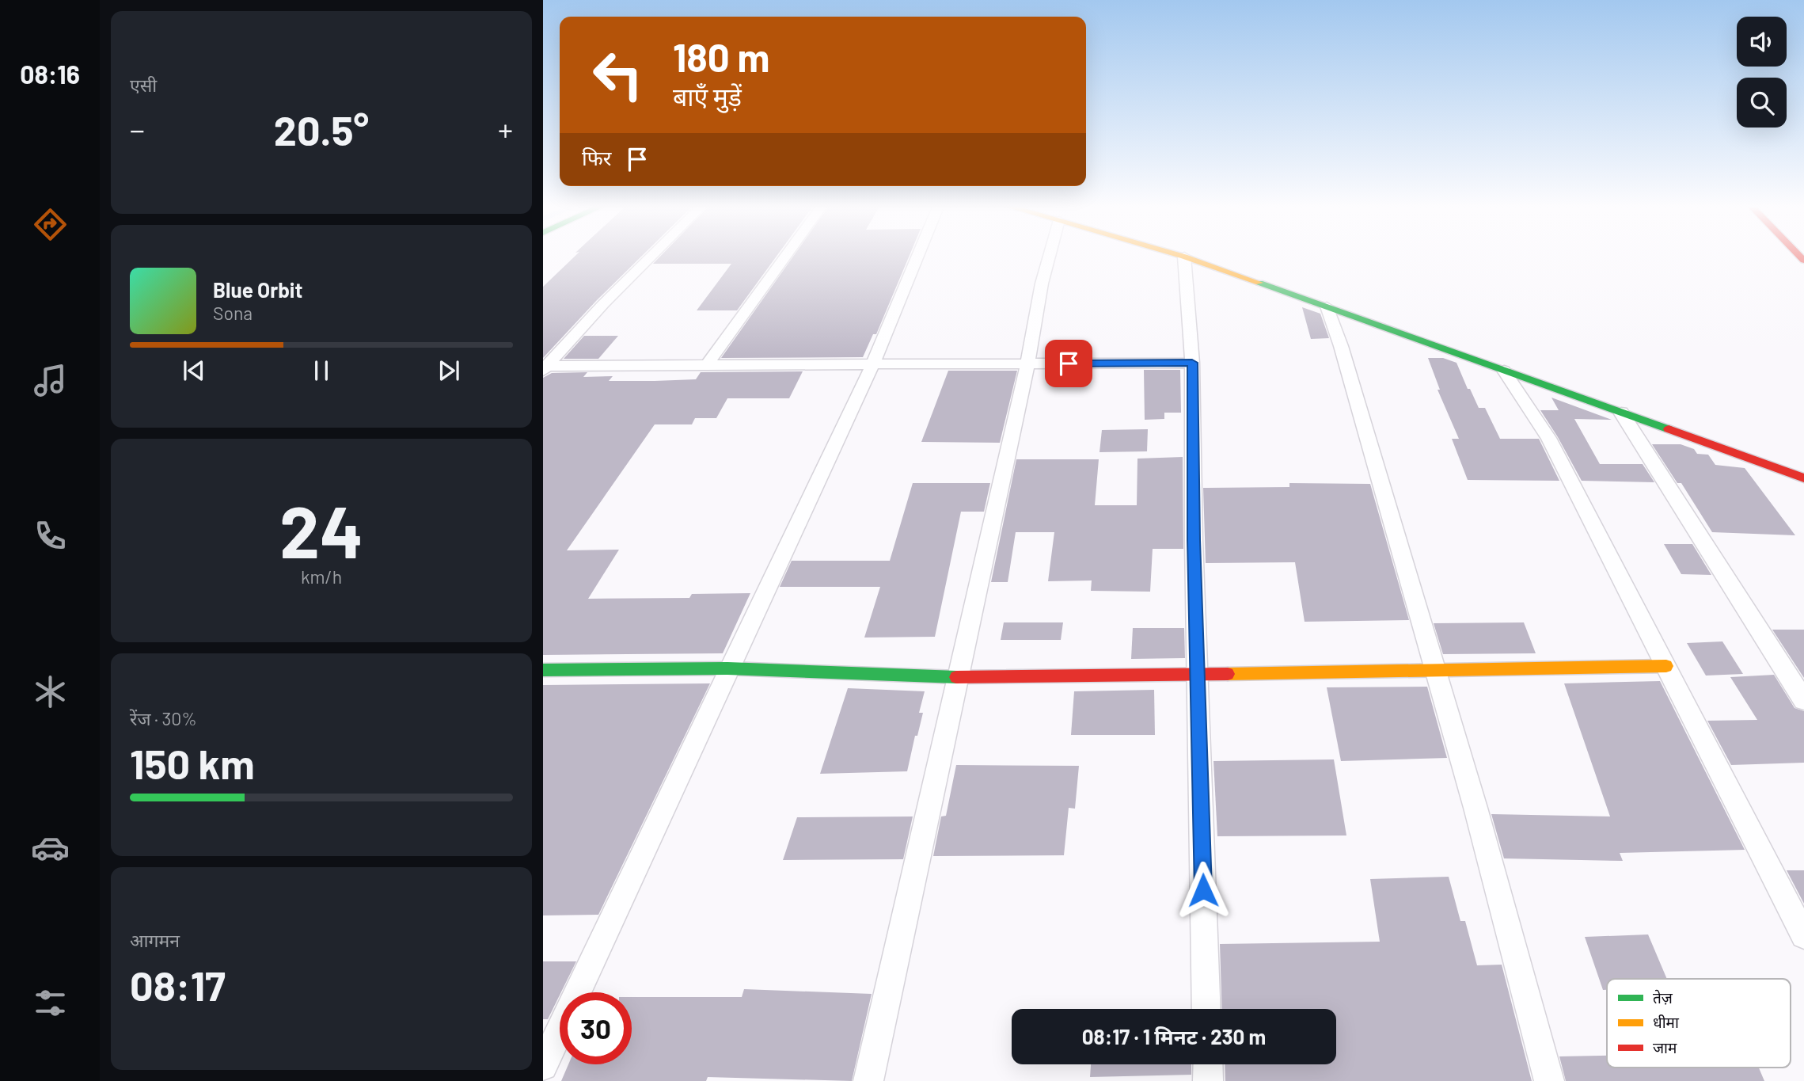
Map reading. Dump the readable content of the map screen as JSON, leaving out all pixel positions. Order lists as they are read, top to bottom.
{
  "legend": ["तेज़", "धीमा", "जाम"],
  "page": {
    "tabs": "08:16",
    "tile": [
      "एसी",
      ["24", "km/h"],
      ["रेंज · 30%", "150 km"],
      ["आगमन", "08:17"]
    ],
    "turn": ["180 m", "बाएँ मुड़ें"],
    "heat": ["−", "20.5°", "+"],
    "then": "फिर",
    "song": ["Blue Orbit", "Sona"],
    "limit": "30",
    "trip": "08:17 · 1 मिनट · 230 m"
  }
}
